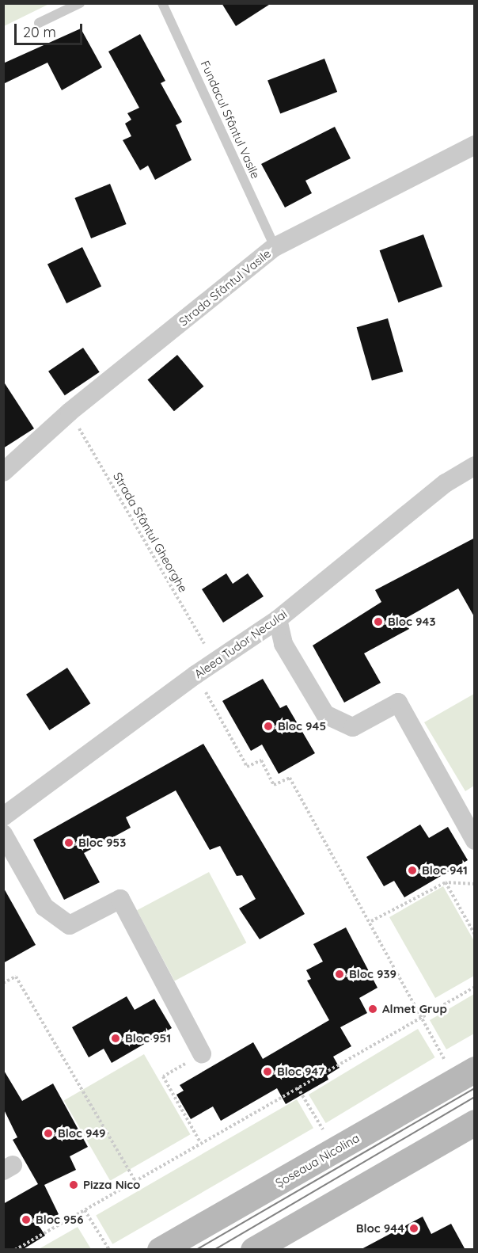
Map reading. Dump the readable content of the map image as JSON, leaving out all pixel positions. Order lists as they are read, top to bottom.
{
  "streets": {
    "main road": ["Șoseaua Nicolina"],
    "street": ["Strada Sfântul Vasile", "Aleea Tudor Neculai"],
    "lane": ["Fundacul Sfântul Vasile"],
    "path": ["Strada Sfântul Gheorghe"]
  },
  "crossings": [
    ["Fundacul Sfântul Vasile", "Strada Sfântul Vasile"],
    ["Strada Sfântul Vasile", "Strada Sfântul Gheorghe"],
    ["Strada Sfântul Gheorghe", "Aleea Tudor Neculai"]
  ],
  "places": [
    "Bloc 943",
    "Bloc 945",
    "Bloc 953",
    "Bloc 941",
    "Bloc 939",
    "Almet Grup",
    "Bloc 951",
    "Bloc 947",
    "Bloc 949",
    "Pizza Nico",
    "Bloc 956",
    "Bloc 944"
  ],
  "scale_bar": "20 m"
}
